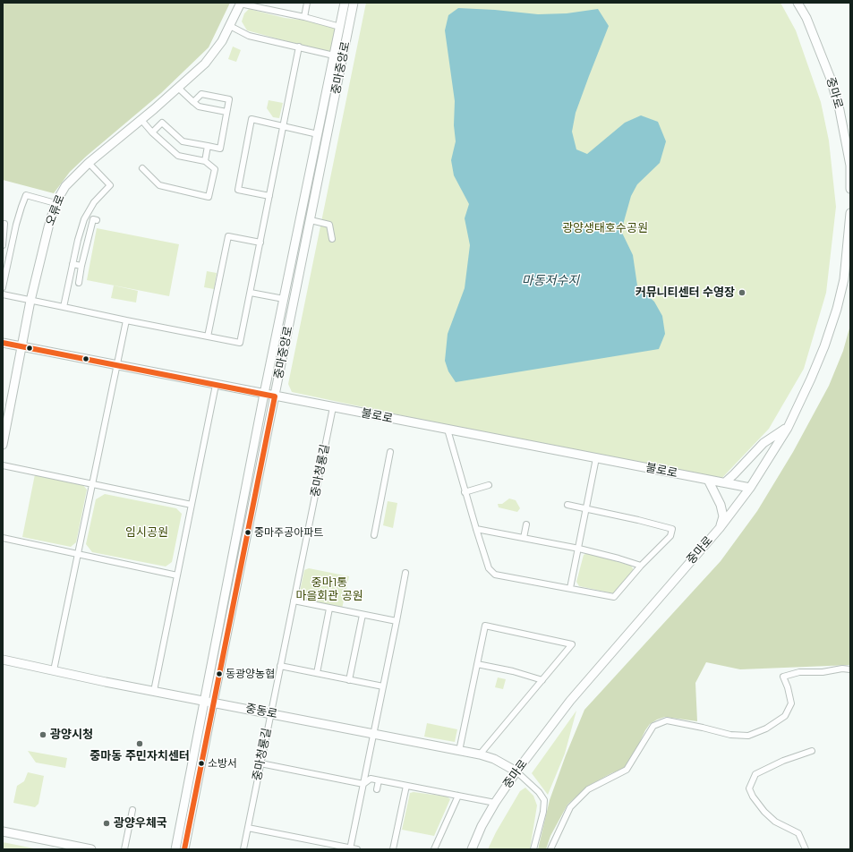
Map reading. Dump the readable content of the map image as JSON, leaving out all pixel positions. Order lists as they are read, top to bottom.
{
  "streets": {
    "street": [
      "중마중앙로",
      "중마로",
      "오류로",
      "불로로",
      "중마청룡길",
      "중동로"
    ]
  },
  "crossings": [
    ["중마중앙로", "불로로"],
    ["중마중앙로", "중동로"],
    ["중마로", "불로로"],
    ["중마로", "중동로"],
    ["오류로", "불로로"],
    ["불로로", "중마청룡길"],
    ["중마청룡길", "중동로"]
  ],
  "water": ["마동저수지"],
  "parks": ["광양생태호수공원", "임시공원", "중마1통 마을회관 공원"],
  "places": [
    "커뮤니티센터 수영장",
    "중마주공아파트",
    "동광양농협",
    "광양시청",
    "중마동 주민자치센터",
    "소방서",
    "광양우체국"
  ]
}
